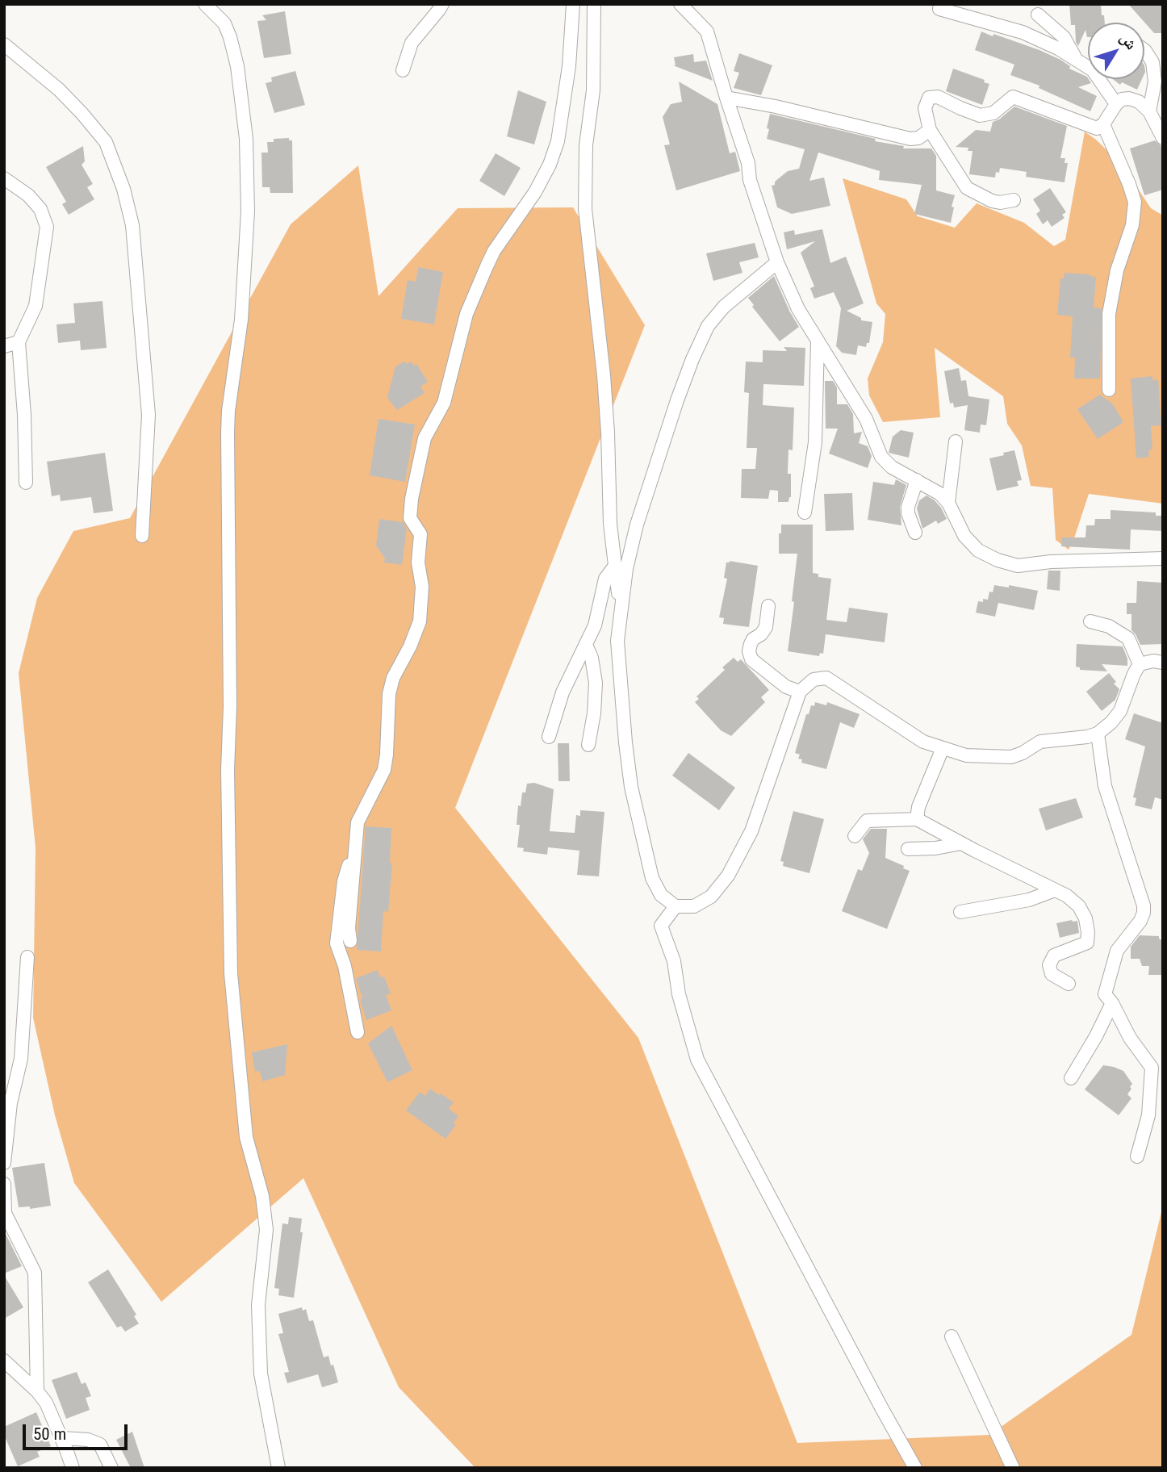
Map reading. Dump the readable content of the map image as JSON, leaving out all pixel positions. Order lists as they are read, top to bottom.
{
  "scale_bar": "50 m",
  "north": "top right"
}
